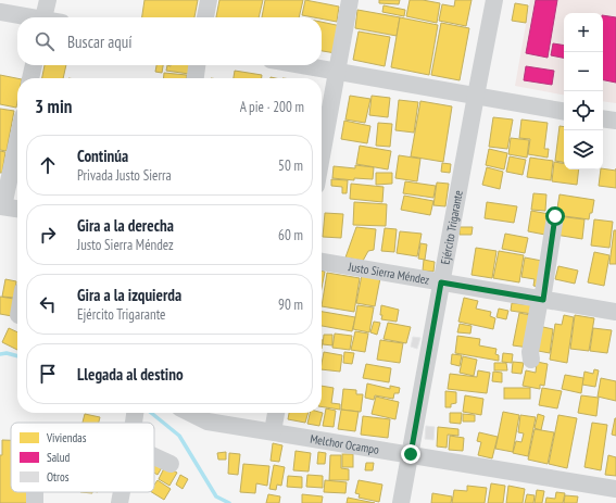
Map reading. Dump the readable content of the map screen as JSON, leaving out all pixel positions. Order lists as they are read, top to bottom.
{
  "streets": {
    "street": ["Ejército Trigarante", "Justo Sierra Méndez", "Melchor Ocampo"]
  },
  "crossings": [
    ["Ejército Trigarante", "Justo Sierra Méndez"],
    ["Ejército Trigarante", "Melchor Ocampo"]
  ],
  "legend": ["Viviendas", "Salud", "Otros"],
  "page": {
    "map_buttons": ["+", "−"],
    "search": "Buscar aquí",
    "heading": ["3 min", "A pie · 200 m"],
    "list": [
      ["Continúa", "Privada Justo Sierra", "50 m"],
      ["Gira a la derecha", "Justo Sierra Méndez", "60 m"],
      ["Gira a la izquierda", "Ejército Trigarante", "90 m"],
      "Llegada al destino"
    ]
  }
}
